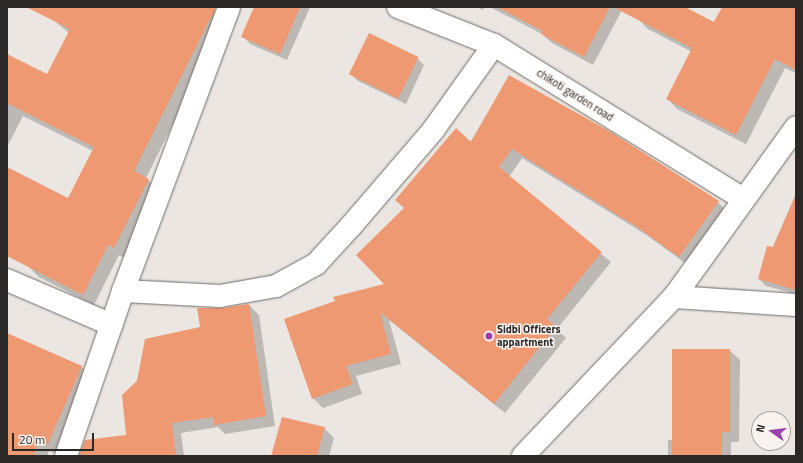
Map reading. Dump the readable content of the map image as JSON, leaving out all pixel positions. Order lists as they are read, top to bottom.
{
  "streets": {
    "street": ["chikoti garden road"]
  },
  "places": ["Sidbi Officers appartment"],
  "scale_bar": "20 m",
  "north": "left"
}
